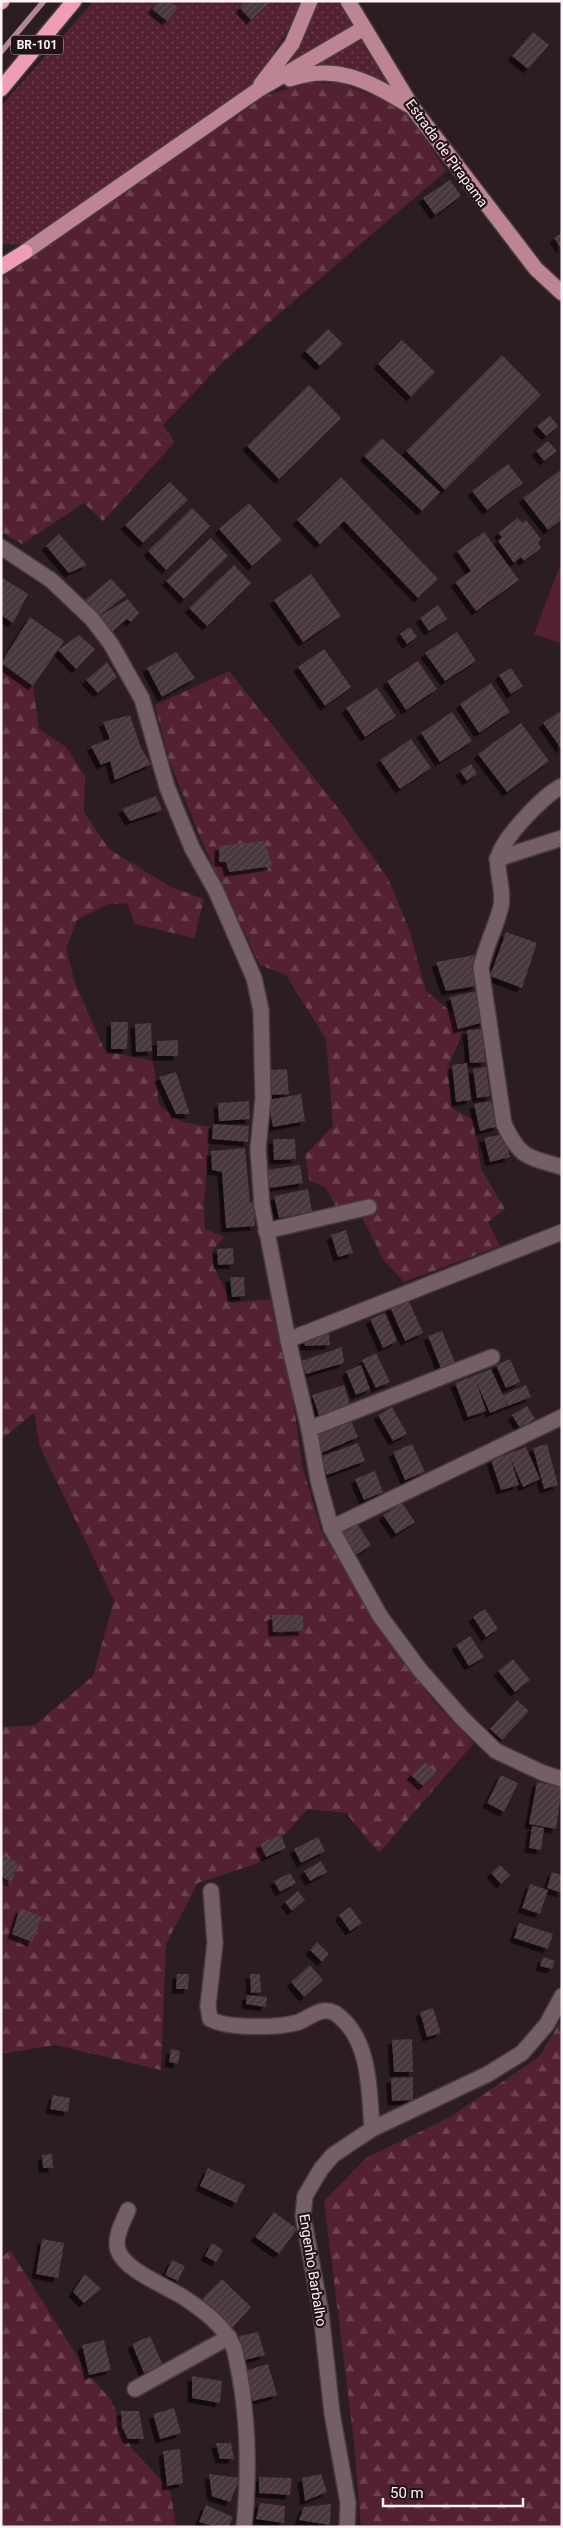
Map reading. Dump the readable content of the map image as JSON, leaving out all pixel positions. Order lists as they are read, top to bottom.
{
  "streets": {
    "highway": ["BR-101"],
    "main road": ["Estrada de Pirapama"],
    "street": ["Engenho Barbalho"]
  },
  "scale_bar": "50 m"
}
